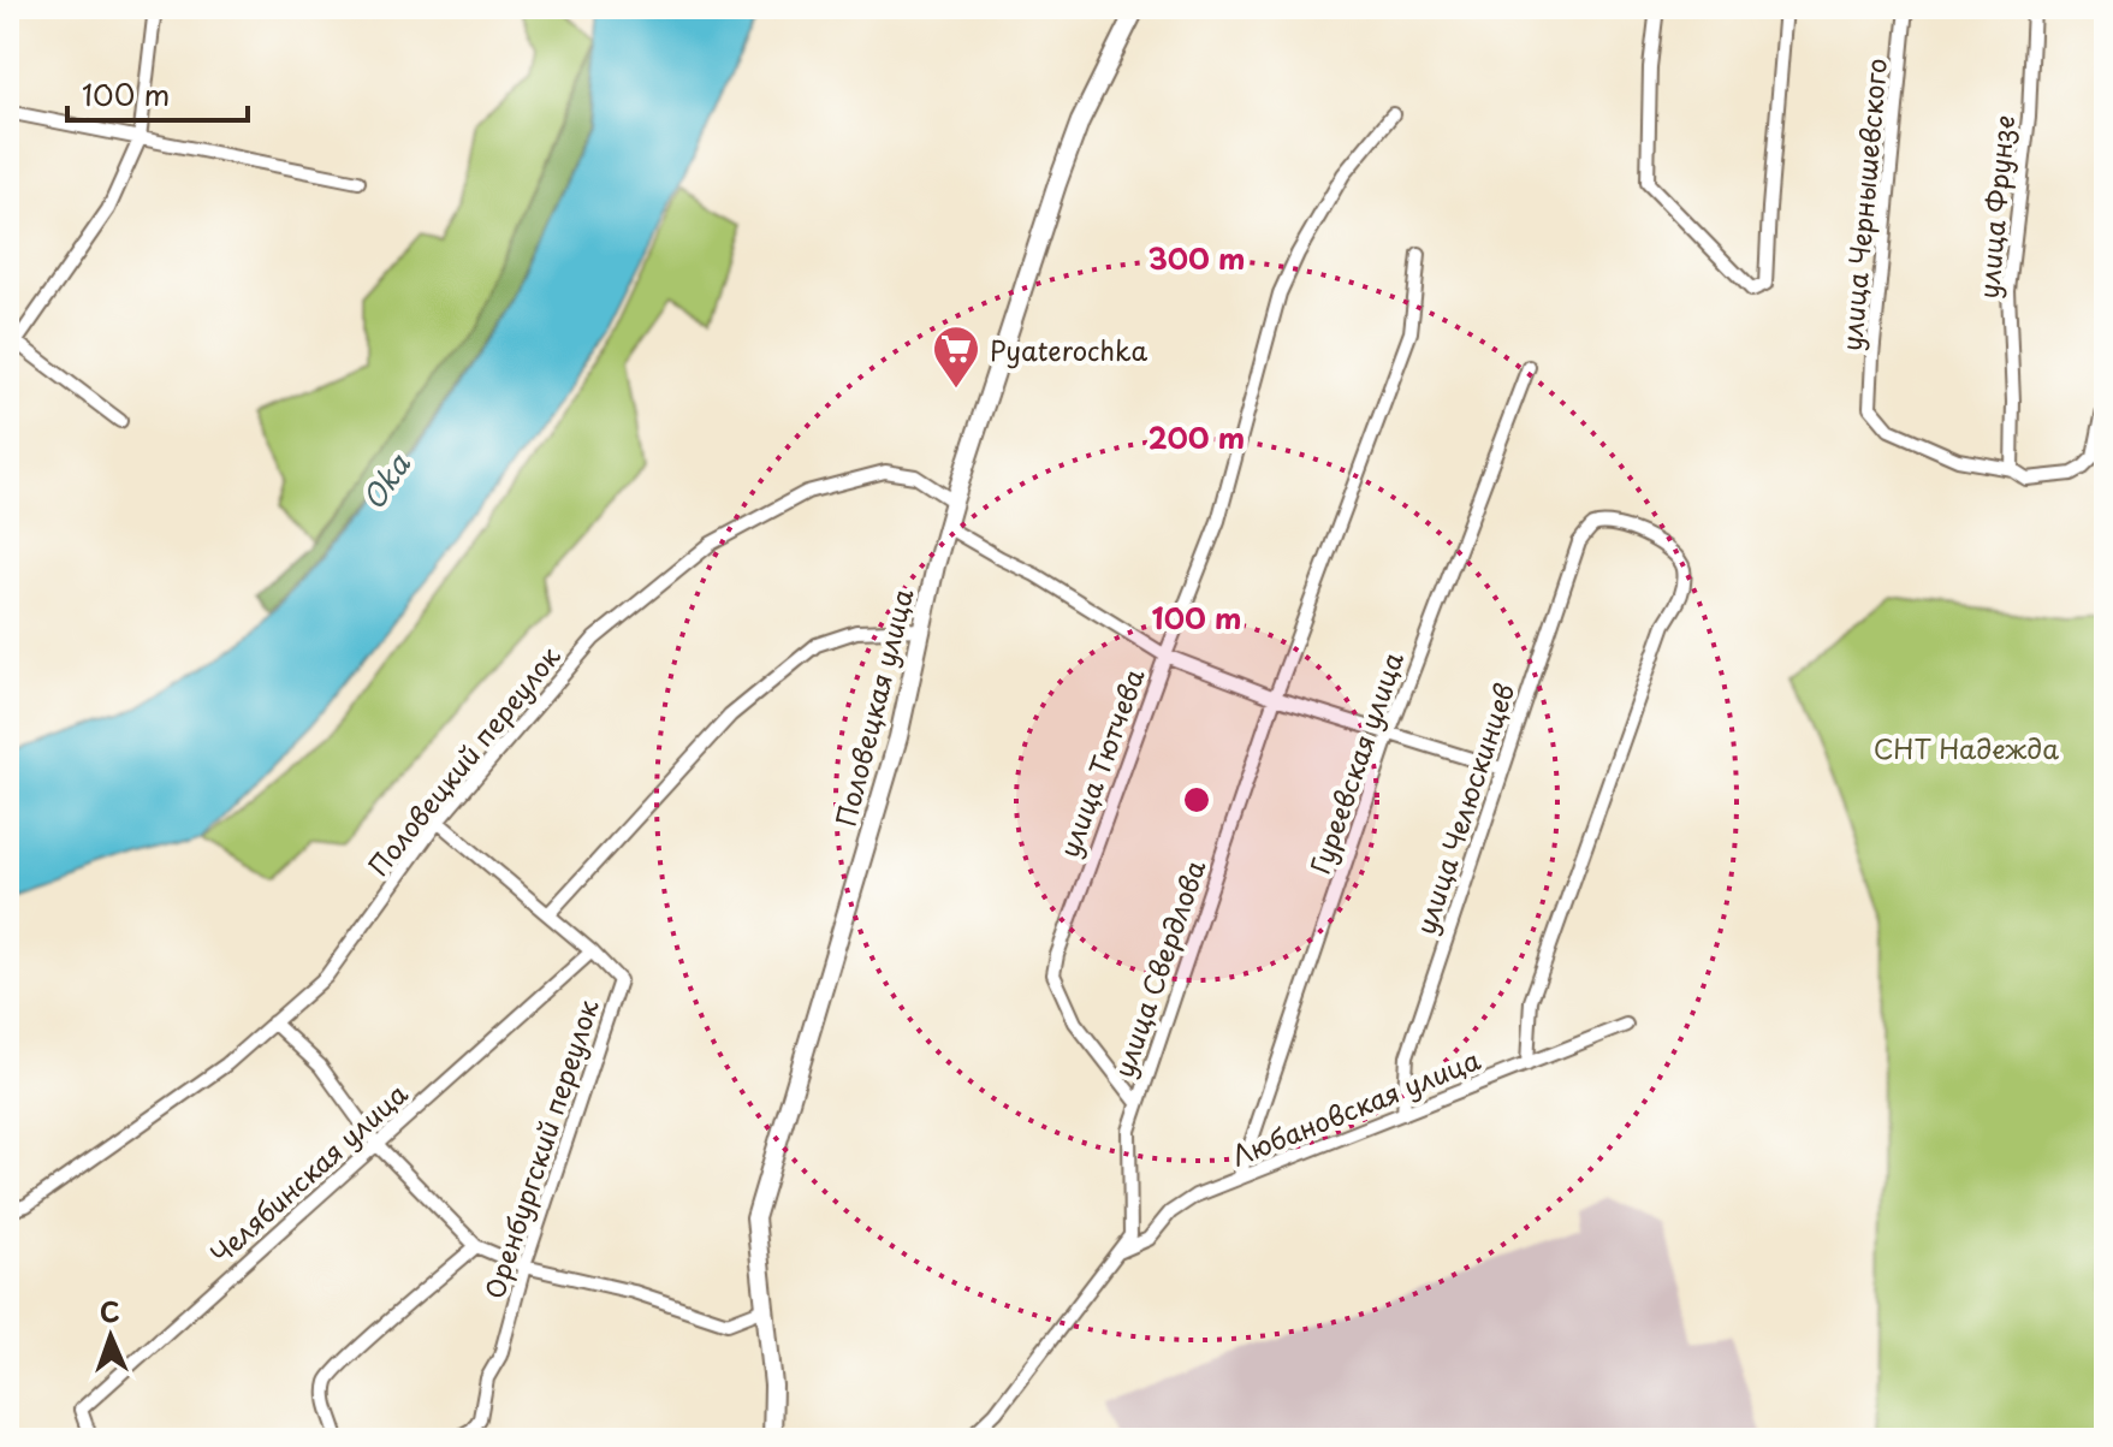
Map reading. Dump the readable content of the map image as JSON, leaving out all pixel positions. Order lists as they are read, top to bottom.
{
  "streets": {
    "street": [
      "улица Чернышевского",
      "улица Фрунзе",
      "Половецкая улица",
      "Половецкий переулок",
      "улица Тютчева",
      "Гуреевская улица",
      "улица Челюскинцев",
      "улица Свердлова",
      "Любановская улица",
      "Оренбургский переулок",
      "Челябинская улица"
    ]
  },
  "crossings": [
    ["улица Чернышевского", "улица Фрунзе"],
    ["Половецкая улица", "Половецкий переулок"],
    ["Половецкий переулок", "Оренбургский переулок"],
    ["улица Тютчева", "улица Свердлова"],
    ["Гуреевская улица", "Любановская улица"],
    ["улица Челюскинцев", "Любановская улица"],
    ["улица Свердлова", "Любановская улица"],
    ["Оренбургский переулок", "Челябинская улица"]
  ],
  "water": ["Oka"],
  "parks": ["СНТ Надежда"],
  "places": {
    "supermarket": ["Pyaterochka"]
  },
  "scale_bar": "100 m",
  "north": "top",
  "rings": ["300 m", "200 m", "100 m"]
}
